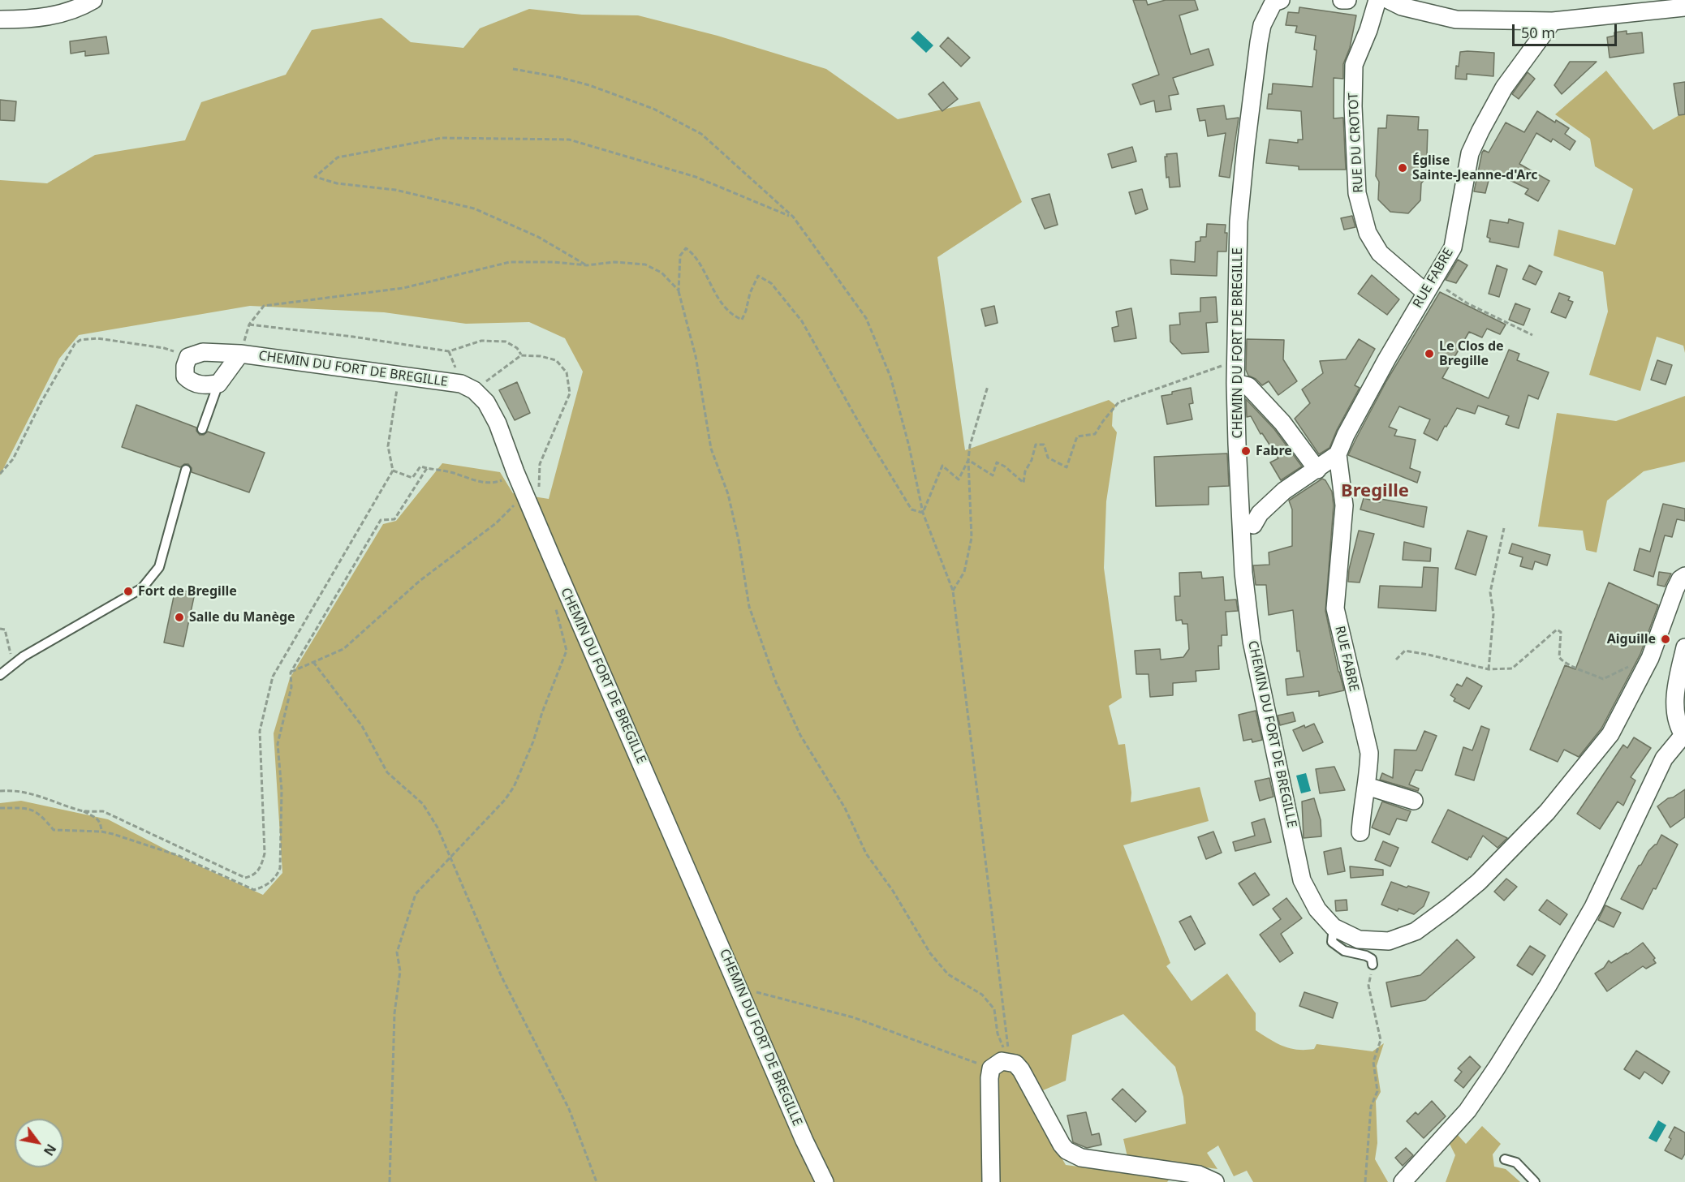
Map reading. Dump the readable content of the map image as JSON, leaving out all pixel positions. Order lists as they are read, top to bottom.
{
  "streets": {
    "street": ["RUE DU CROTOT", "RUE FABRE", "CHEMIN DU FORT DE BREGILLE"]
  },
  "crossings": [
    ["RUE DU CROTOT", "RUE FABRE"]
  ],
  "districts": ["Bregille"],
  "places": [
    "Église Sainte-Jeanne-d'Arc",
    "Le Clos de Bregille",
    "Fabre",
    "Fort de Bregille",
    "Salle du Manège",
    "Aiguille"
  ],
  "scale_bar": "50 m",
  "north": "bottom right"
}
